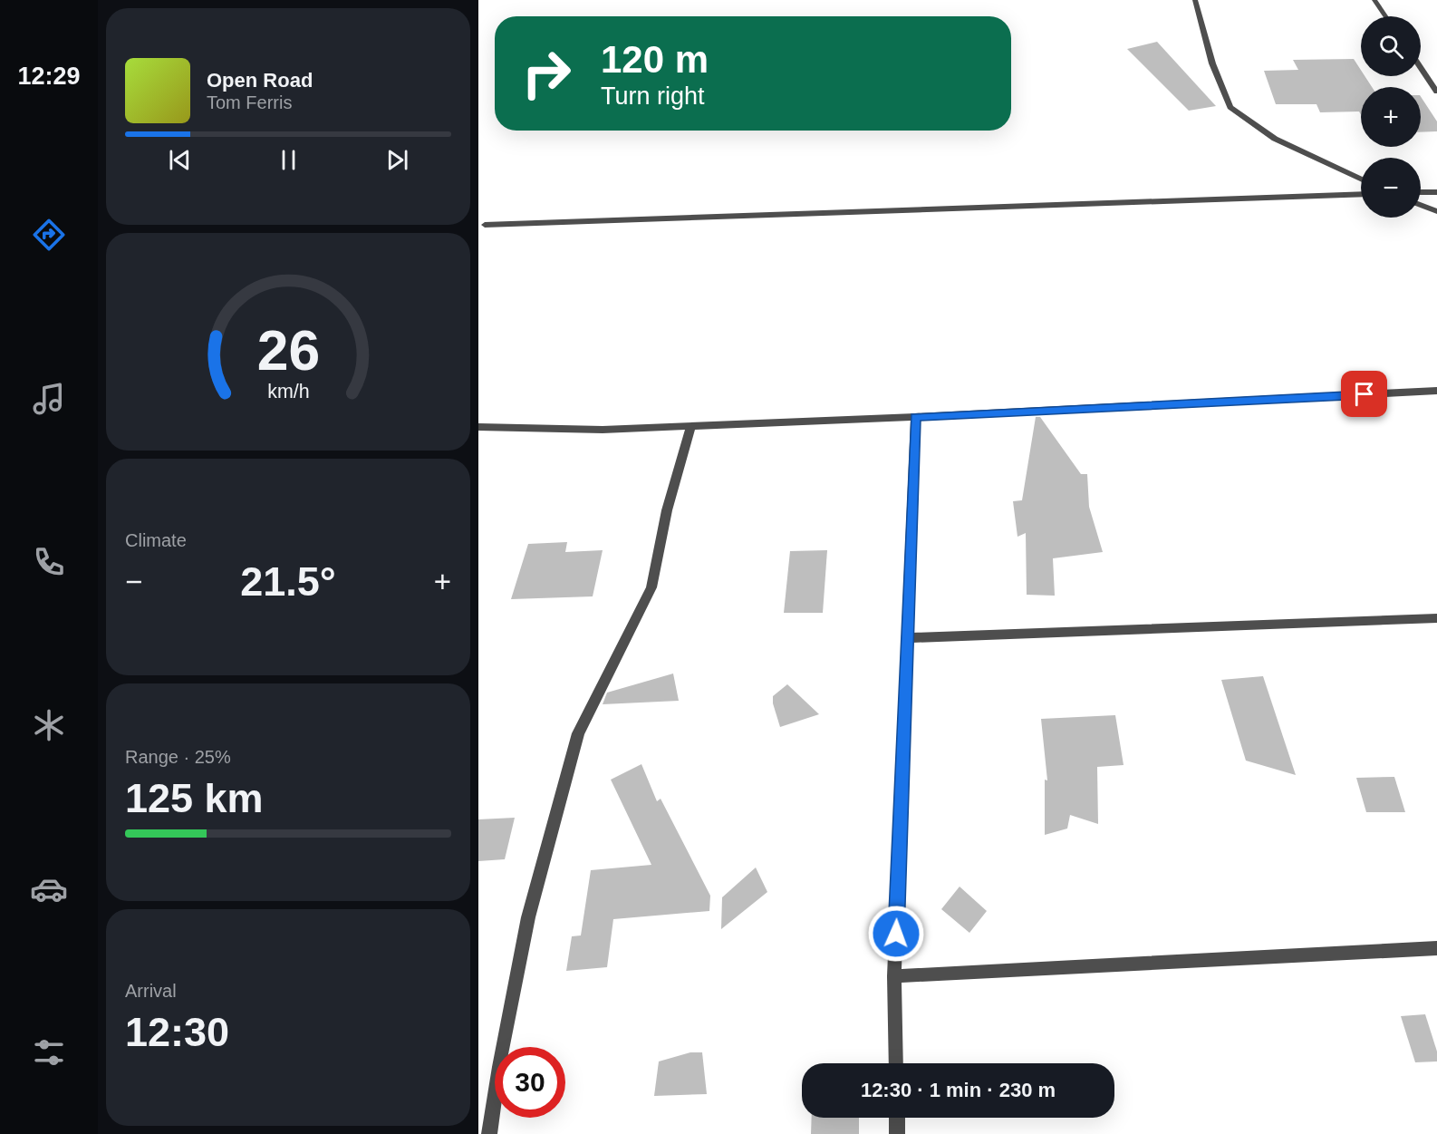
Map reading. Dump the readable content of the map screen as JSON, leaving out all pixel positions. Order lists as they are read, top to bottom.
{
  "page": {
    "tabs": "12:29",
    "map_buttons": ["+", "−"],
    "turn": ["120 m", "Turn right"],
    "song": ["Open Road", "Tom Ferris"],
    "tile": [
      "Climate",
      ["Range · 25%", "125 km"],
      ["Arrival", "12:30"]
    ],
    "heat": ["−", "21.5°", "+"],
    "limit": "30",
    "trip": "12:30 · 1 min · 230 m",
    "gauge": ["26", "km/h"]
  }
}
